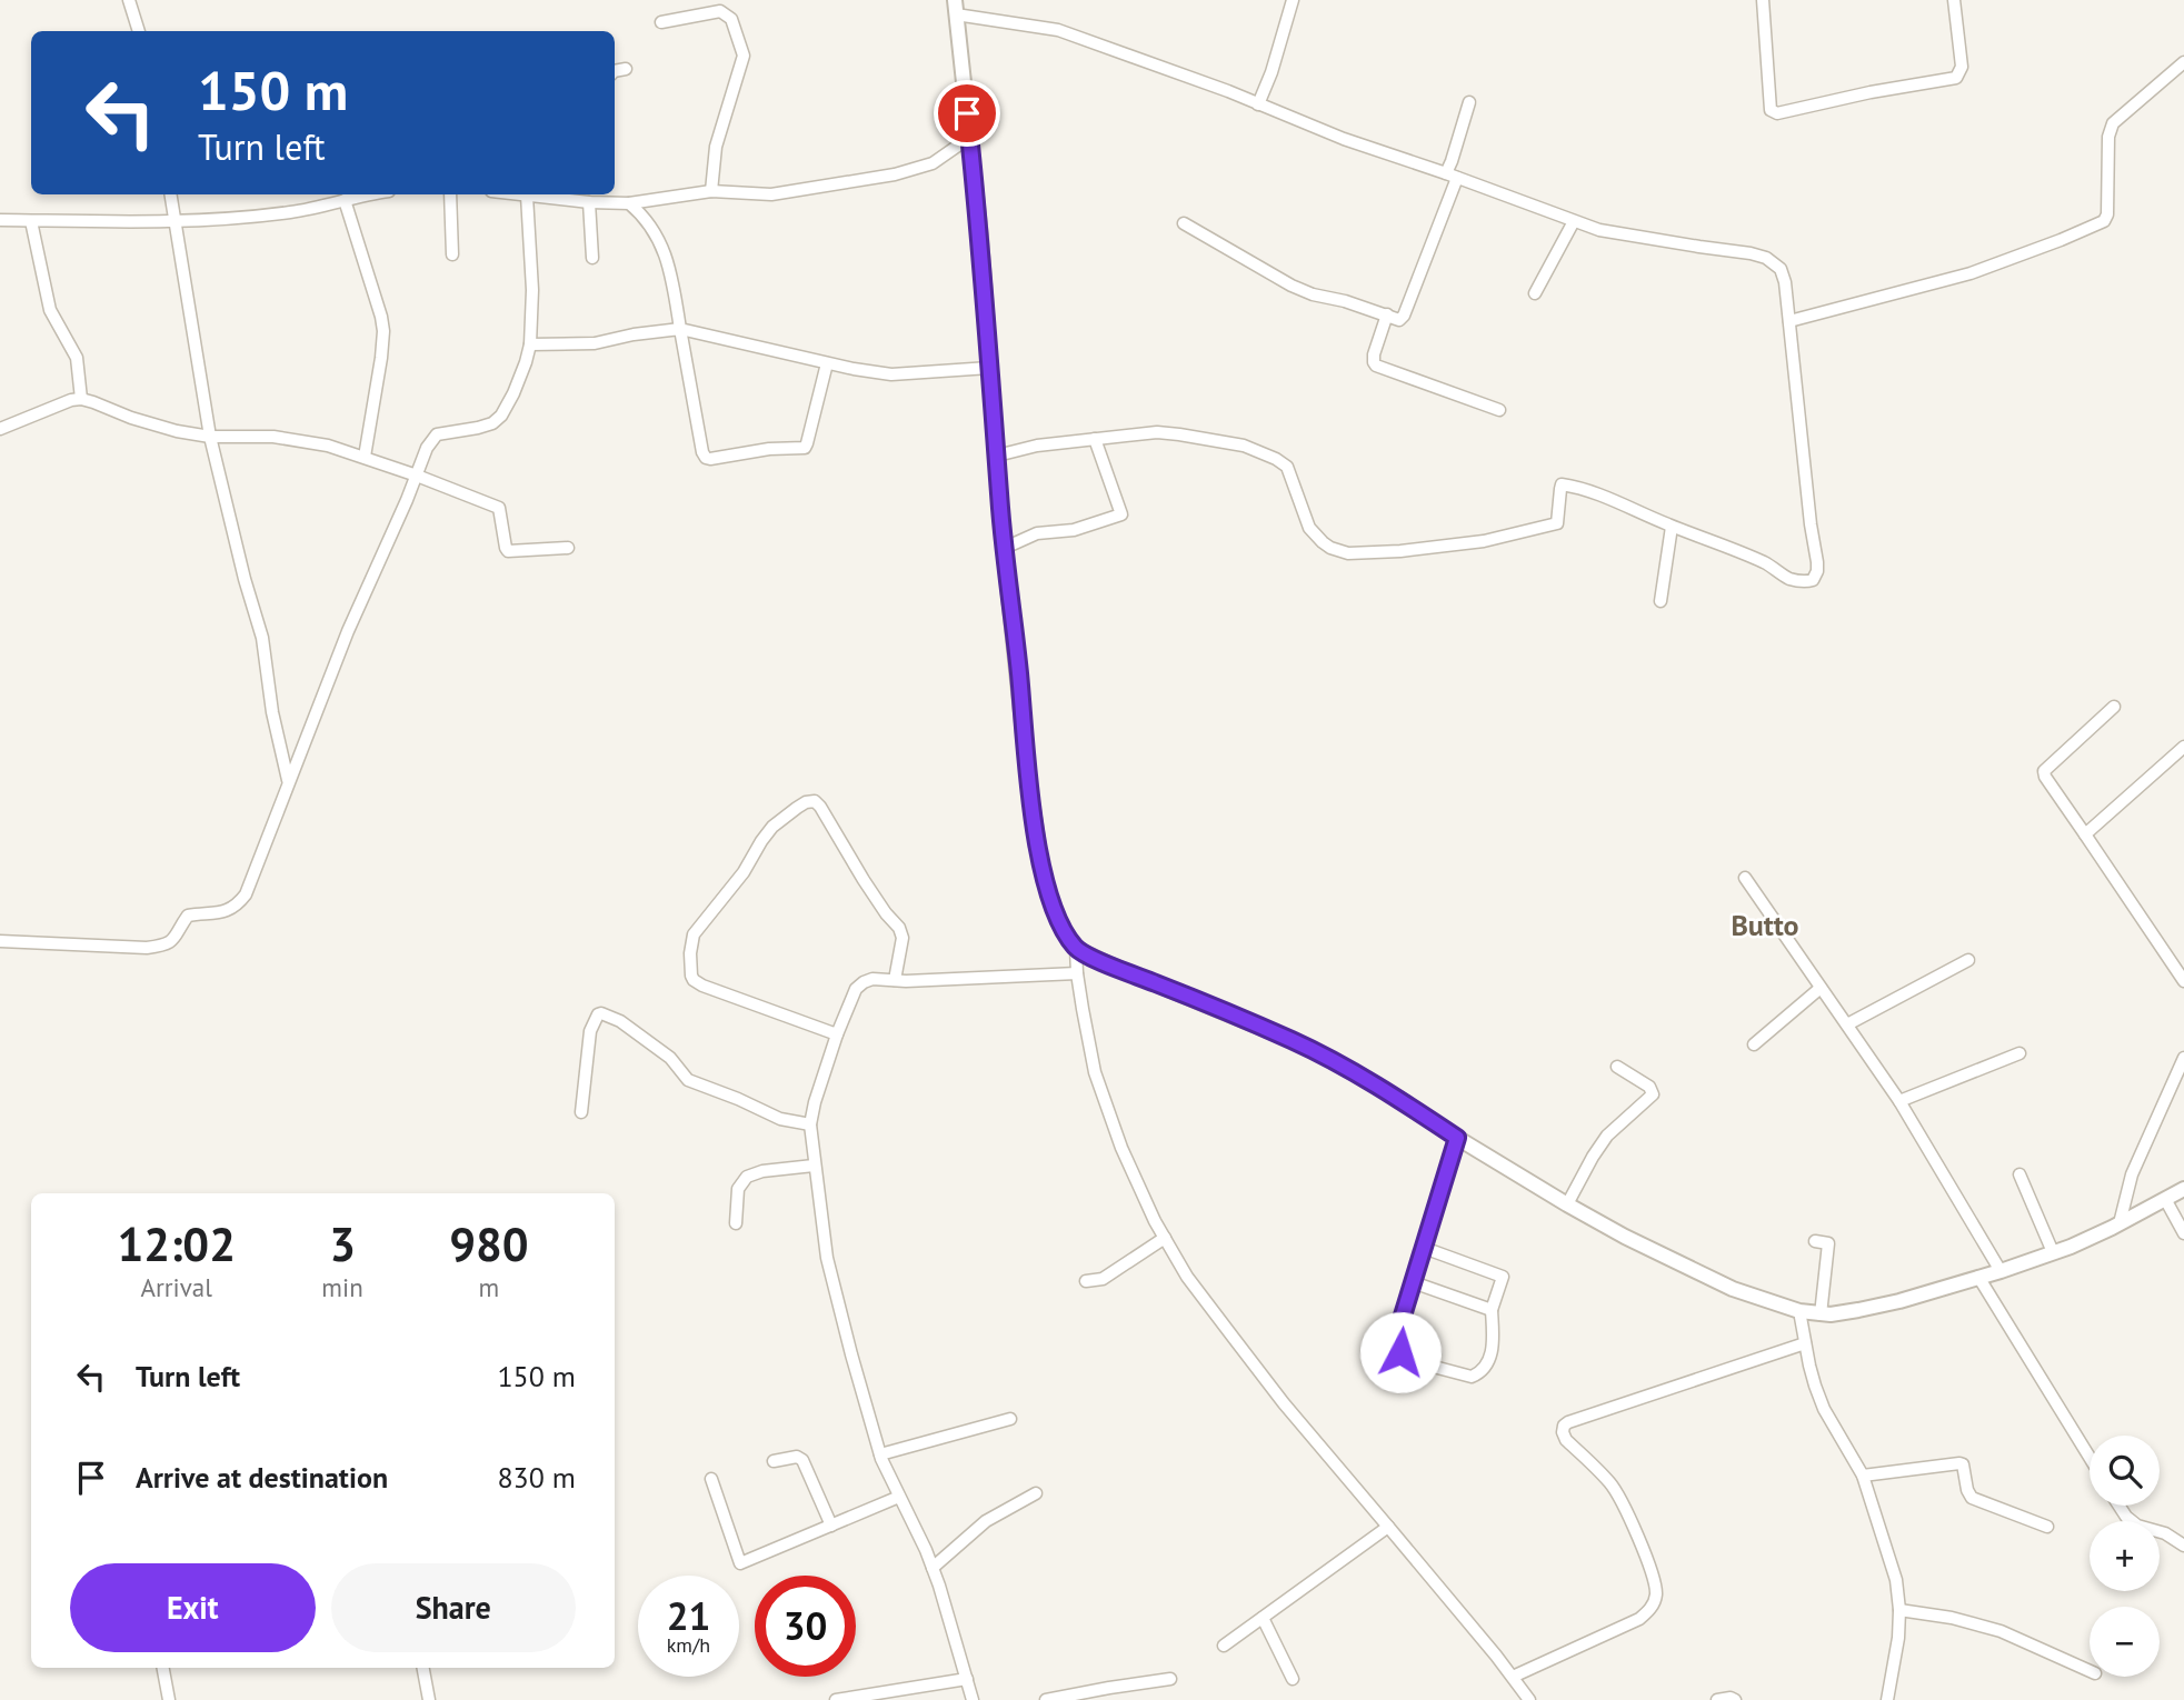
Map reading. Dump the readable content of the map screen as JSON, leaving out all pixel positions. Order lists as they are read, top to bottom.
{
  "districts": ["Butto"],
  "page": {
    "turn": ["150 m", "Turn left"],
    "eta": [
      "12:02",
      "Arrival",
      "3",
      "min",
      "980",
      "m"
    ],
    "list": [
      {
        "name": "Turn left",
        "value": "150 m"
      },
      {
        "name": "Arrive at destination",
        "value": "830 m"
      }
    ],
    "map_buttons": ["+", "−"],
    "buttons": ["Exit", "Share"],
    "speed": "21 km/h",
    "limit": "30"
  }
}
